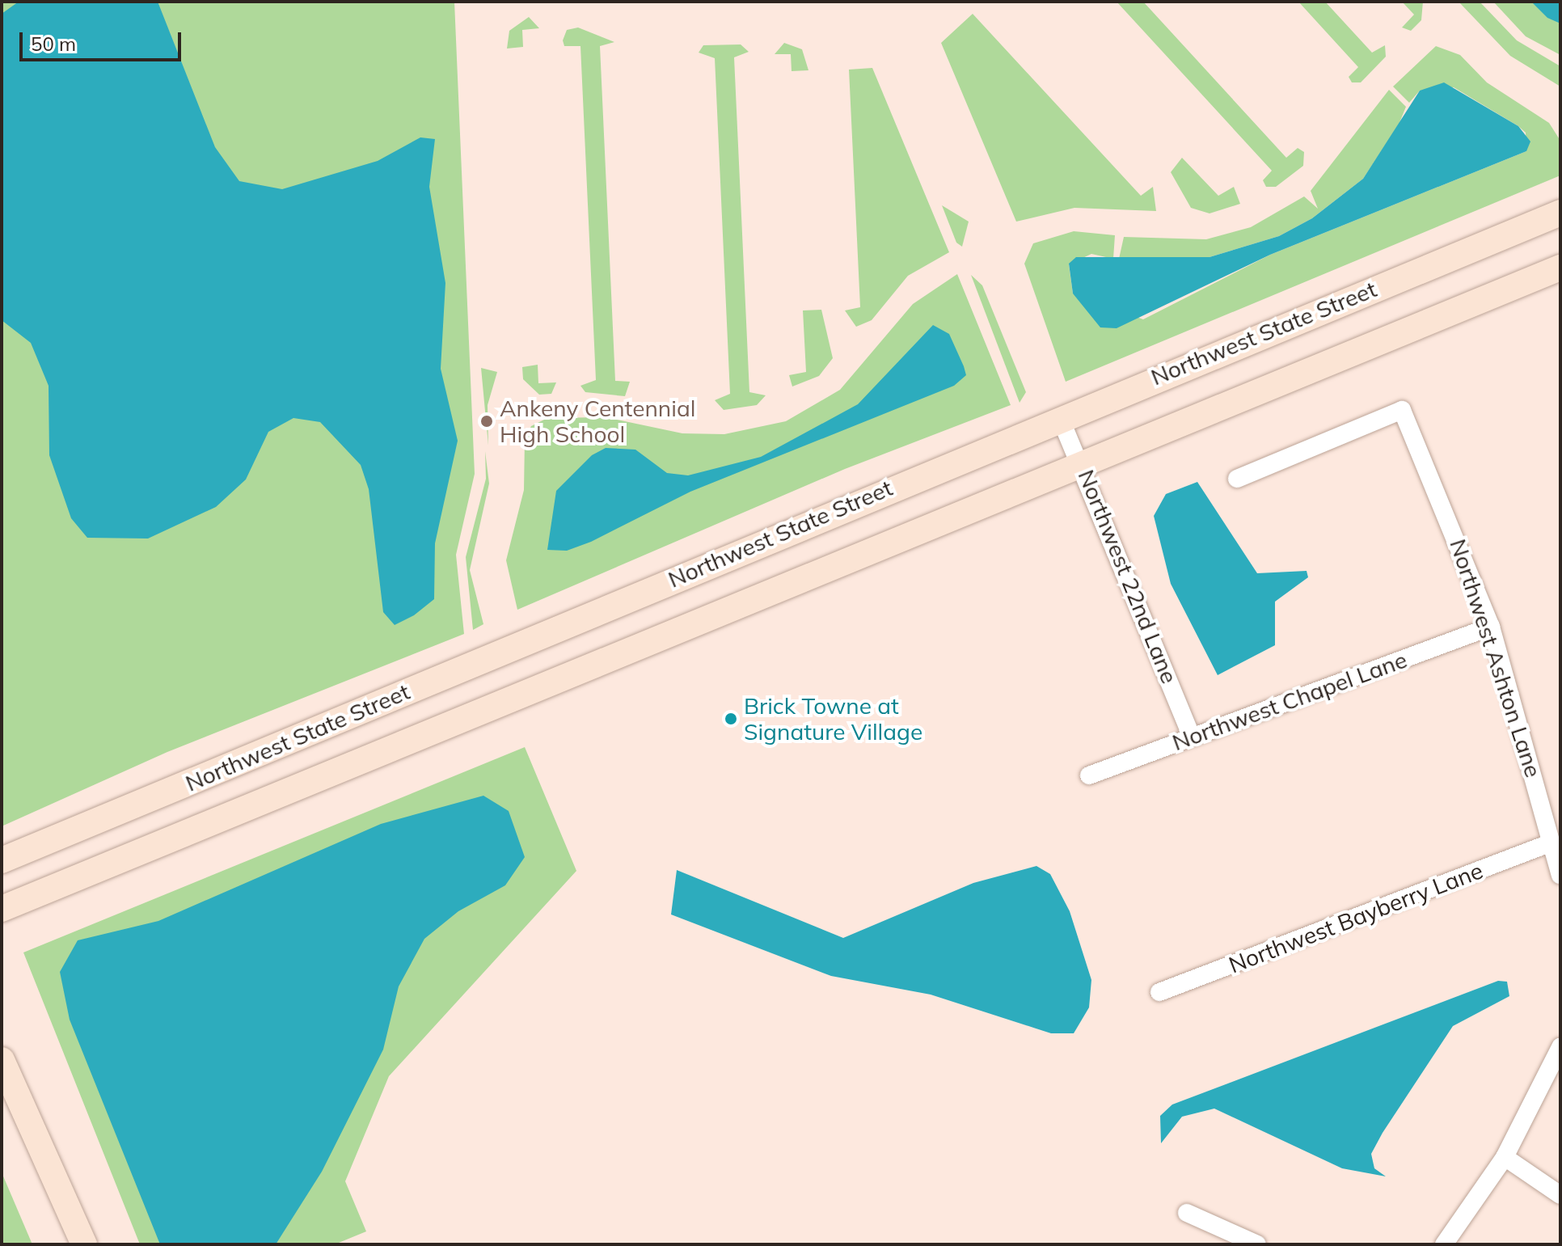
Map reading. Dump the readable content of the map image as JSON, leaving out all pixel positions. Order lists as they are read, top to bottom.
{
  "streets": {
    "main road": ["Northwest State Street"],
    "street": [
      "Northwest 22nd Lane",
      "Northwest Ashton Lane",
      "Northwest Chapel Lane",
      "Northwest Bayberry Lane"
    ]
  },
  "crossings": [
    ["Northwest State Street", "Northwest 22nd Lane"],
    ["Northwest 22nd Lane", "Northwest Chapel Lane"],
    ["Northwest Ashton Lane", "Northwest Chapel Lane"],
    ["Northwest Ashton Lane", "Northwest Bayberry Lane"]
  ],
  "places": ["Ankeny Centennial High School", "Brick Towne at Signature Village"],
  "scale_bar": "50 m"
}
